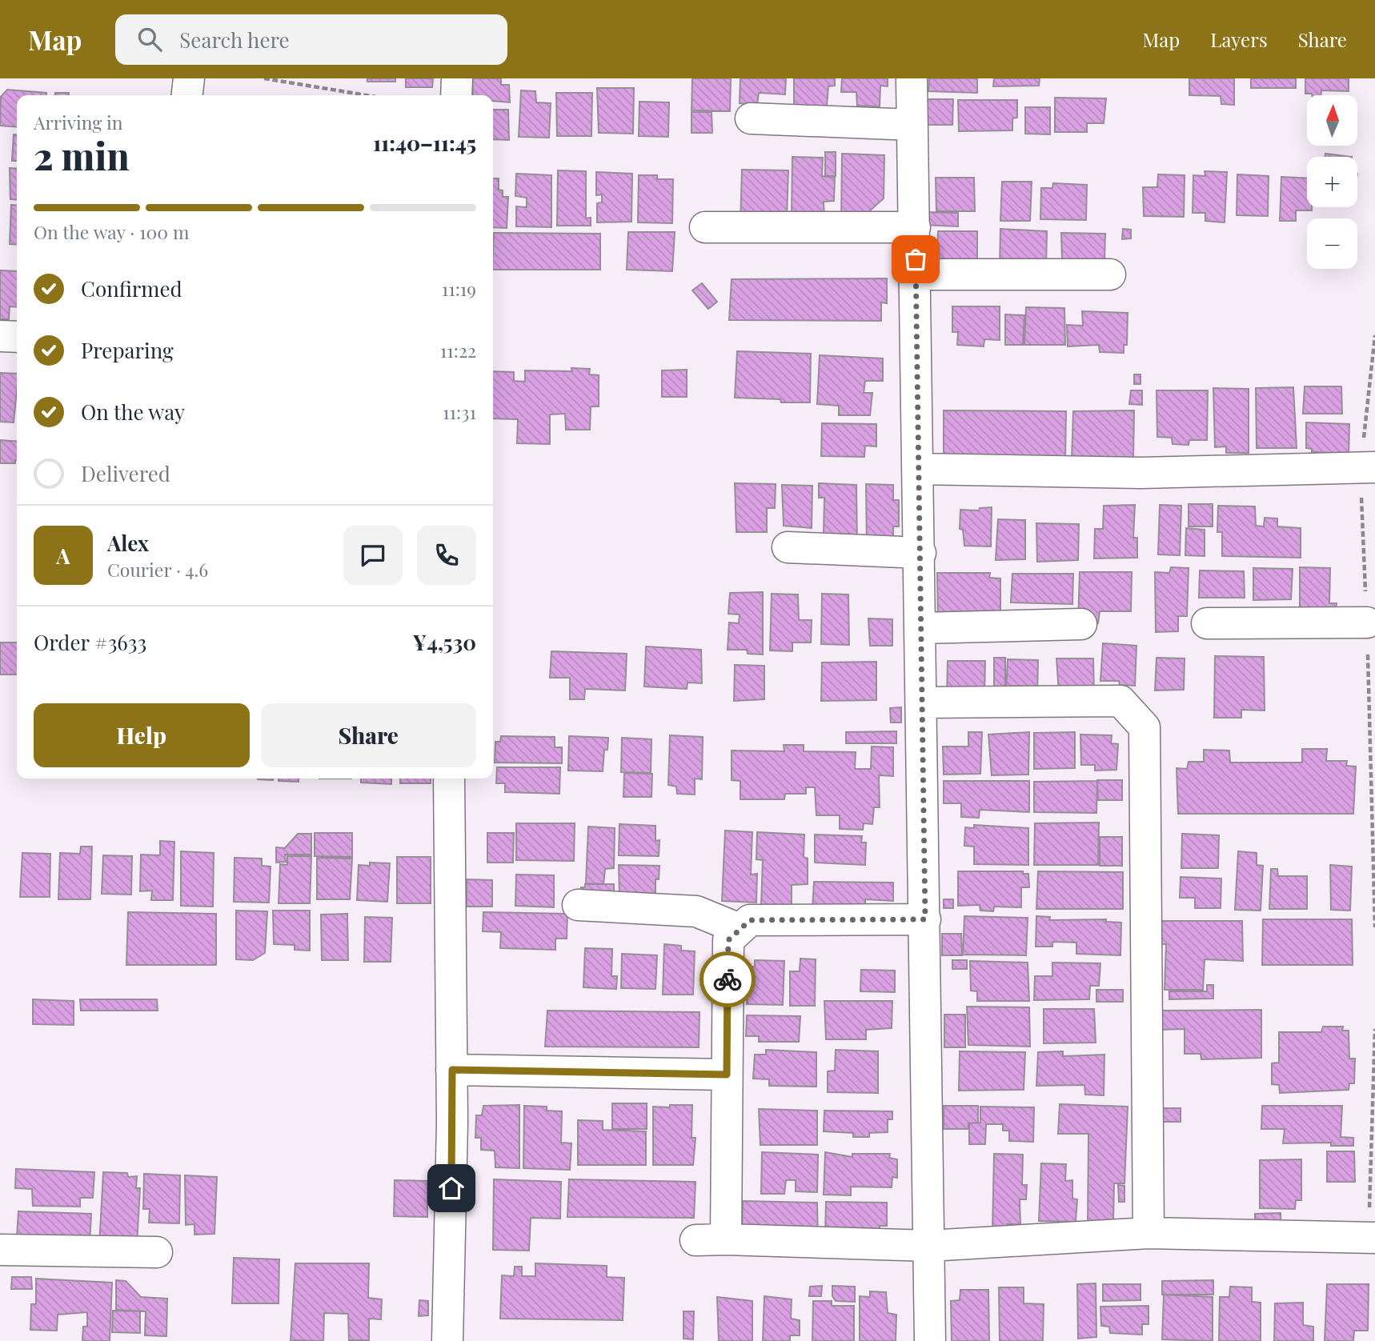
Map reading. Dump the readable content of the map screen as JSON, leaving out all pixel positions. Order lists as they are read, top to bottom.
{
  "north": "top",
  "page": {
    "header": "Map",
    "search": "Search here",
    "nav": ["Map", "Layers", "Share"],
    "map_buttons": ["+", "−"],
    "heading": ["2 min", "Arriving in", "11:40–11:45"],
    "panel": [
      "Alex",
      "Courier · 4.6",
      "Order #3633",
      "¥4,530"
    ],
    "bar": "On the way · 100 m",
    "list": [
      ["Confirmed", "11:19"],
      ["Preparing", "11:22"],
      ["On the way", "11:31"],
      "Delivered"
    ],
    "round": "A",
    "buttons": ["Help", "Share"]
  }
}
